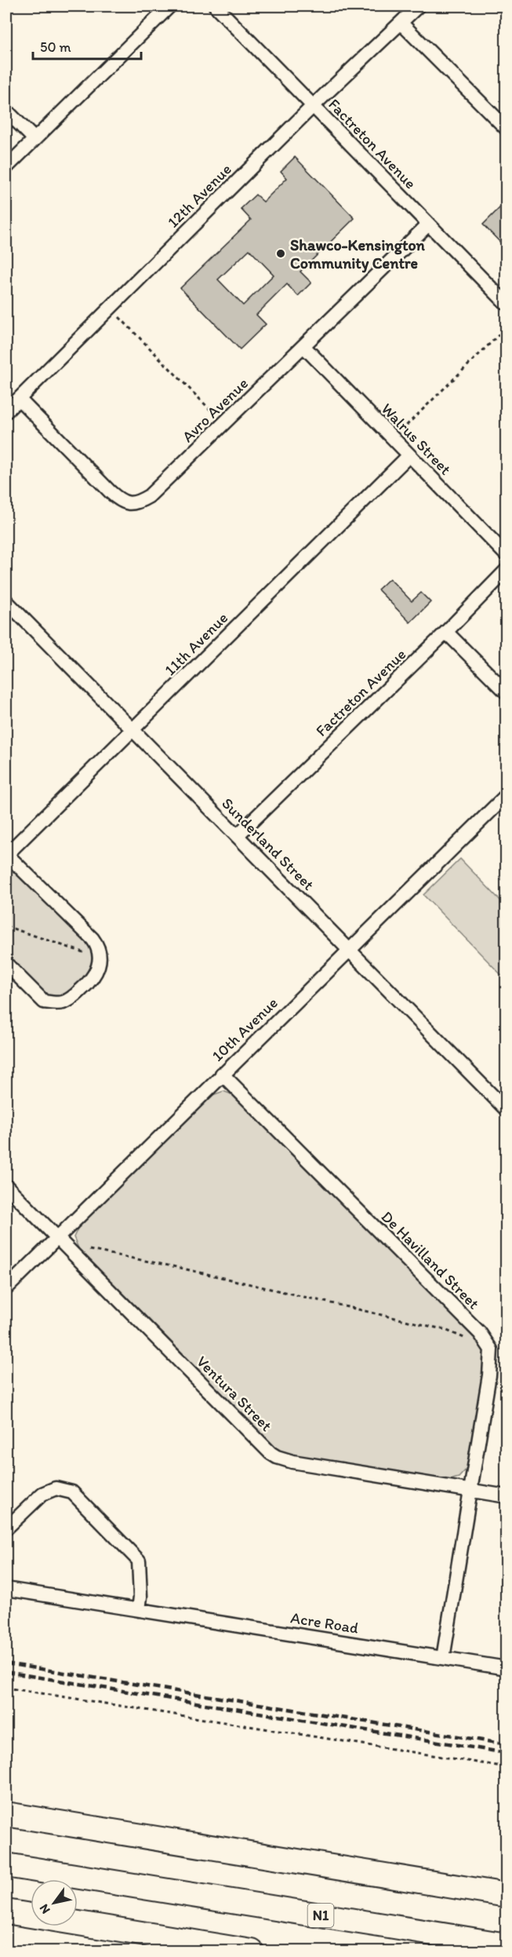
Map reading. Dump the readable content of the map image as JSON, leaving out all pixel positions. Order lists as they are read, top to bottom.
{
  "streets": {
    "highway": ["N1"],
    "street": [
      "Factreton Avenue",
      "12th Avenue",
      "Avro Avenue",
      "Walrus Street",
      "11th Avenue",
      "Sunderland Street",
      "10th Avenue",
      "De Havilland Street",
      "Ventura Street",
      "Acre Road"
    ]
  },
  "crossings": [
    ["Factreton Avenue", "12th Avenue"],
    ["Factreton Avenue", "Avro Avenue"],
    ["Factreton Avenue", "Sunderland Street"],
    ["12th Avenue", "Avro Avenue"],
    ["Avro Avenue", "Walrus Street"],
    ["Walrus Street", "11th Avenue"],
    ["11th Avenue", "Sunderland Street"],
    ["Sunderland Street", "10th Avenue"],
    ["10th Avenue", "De Havilland Street"],
    ["10th Avenue", "Ventura Street"]
  ],
  "places": ["Shawco-Kensington Community Centre"],
  "scale_bar": "50 m",
  "north": "bottom left"
}
